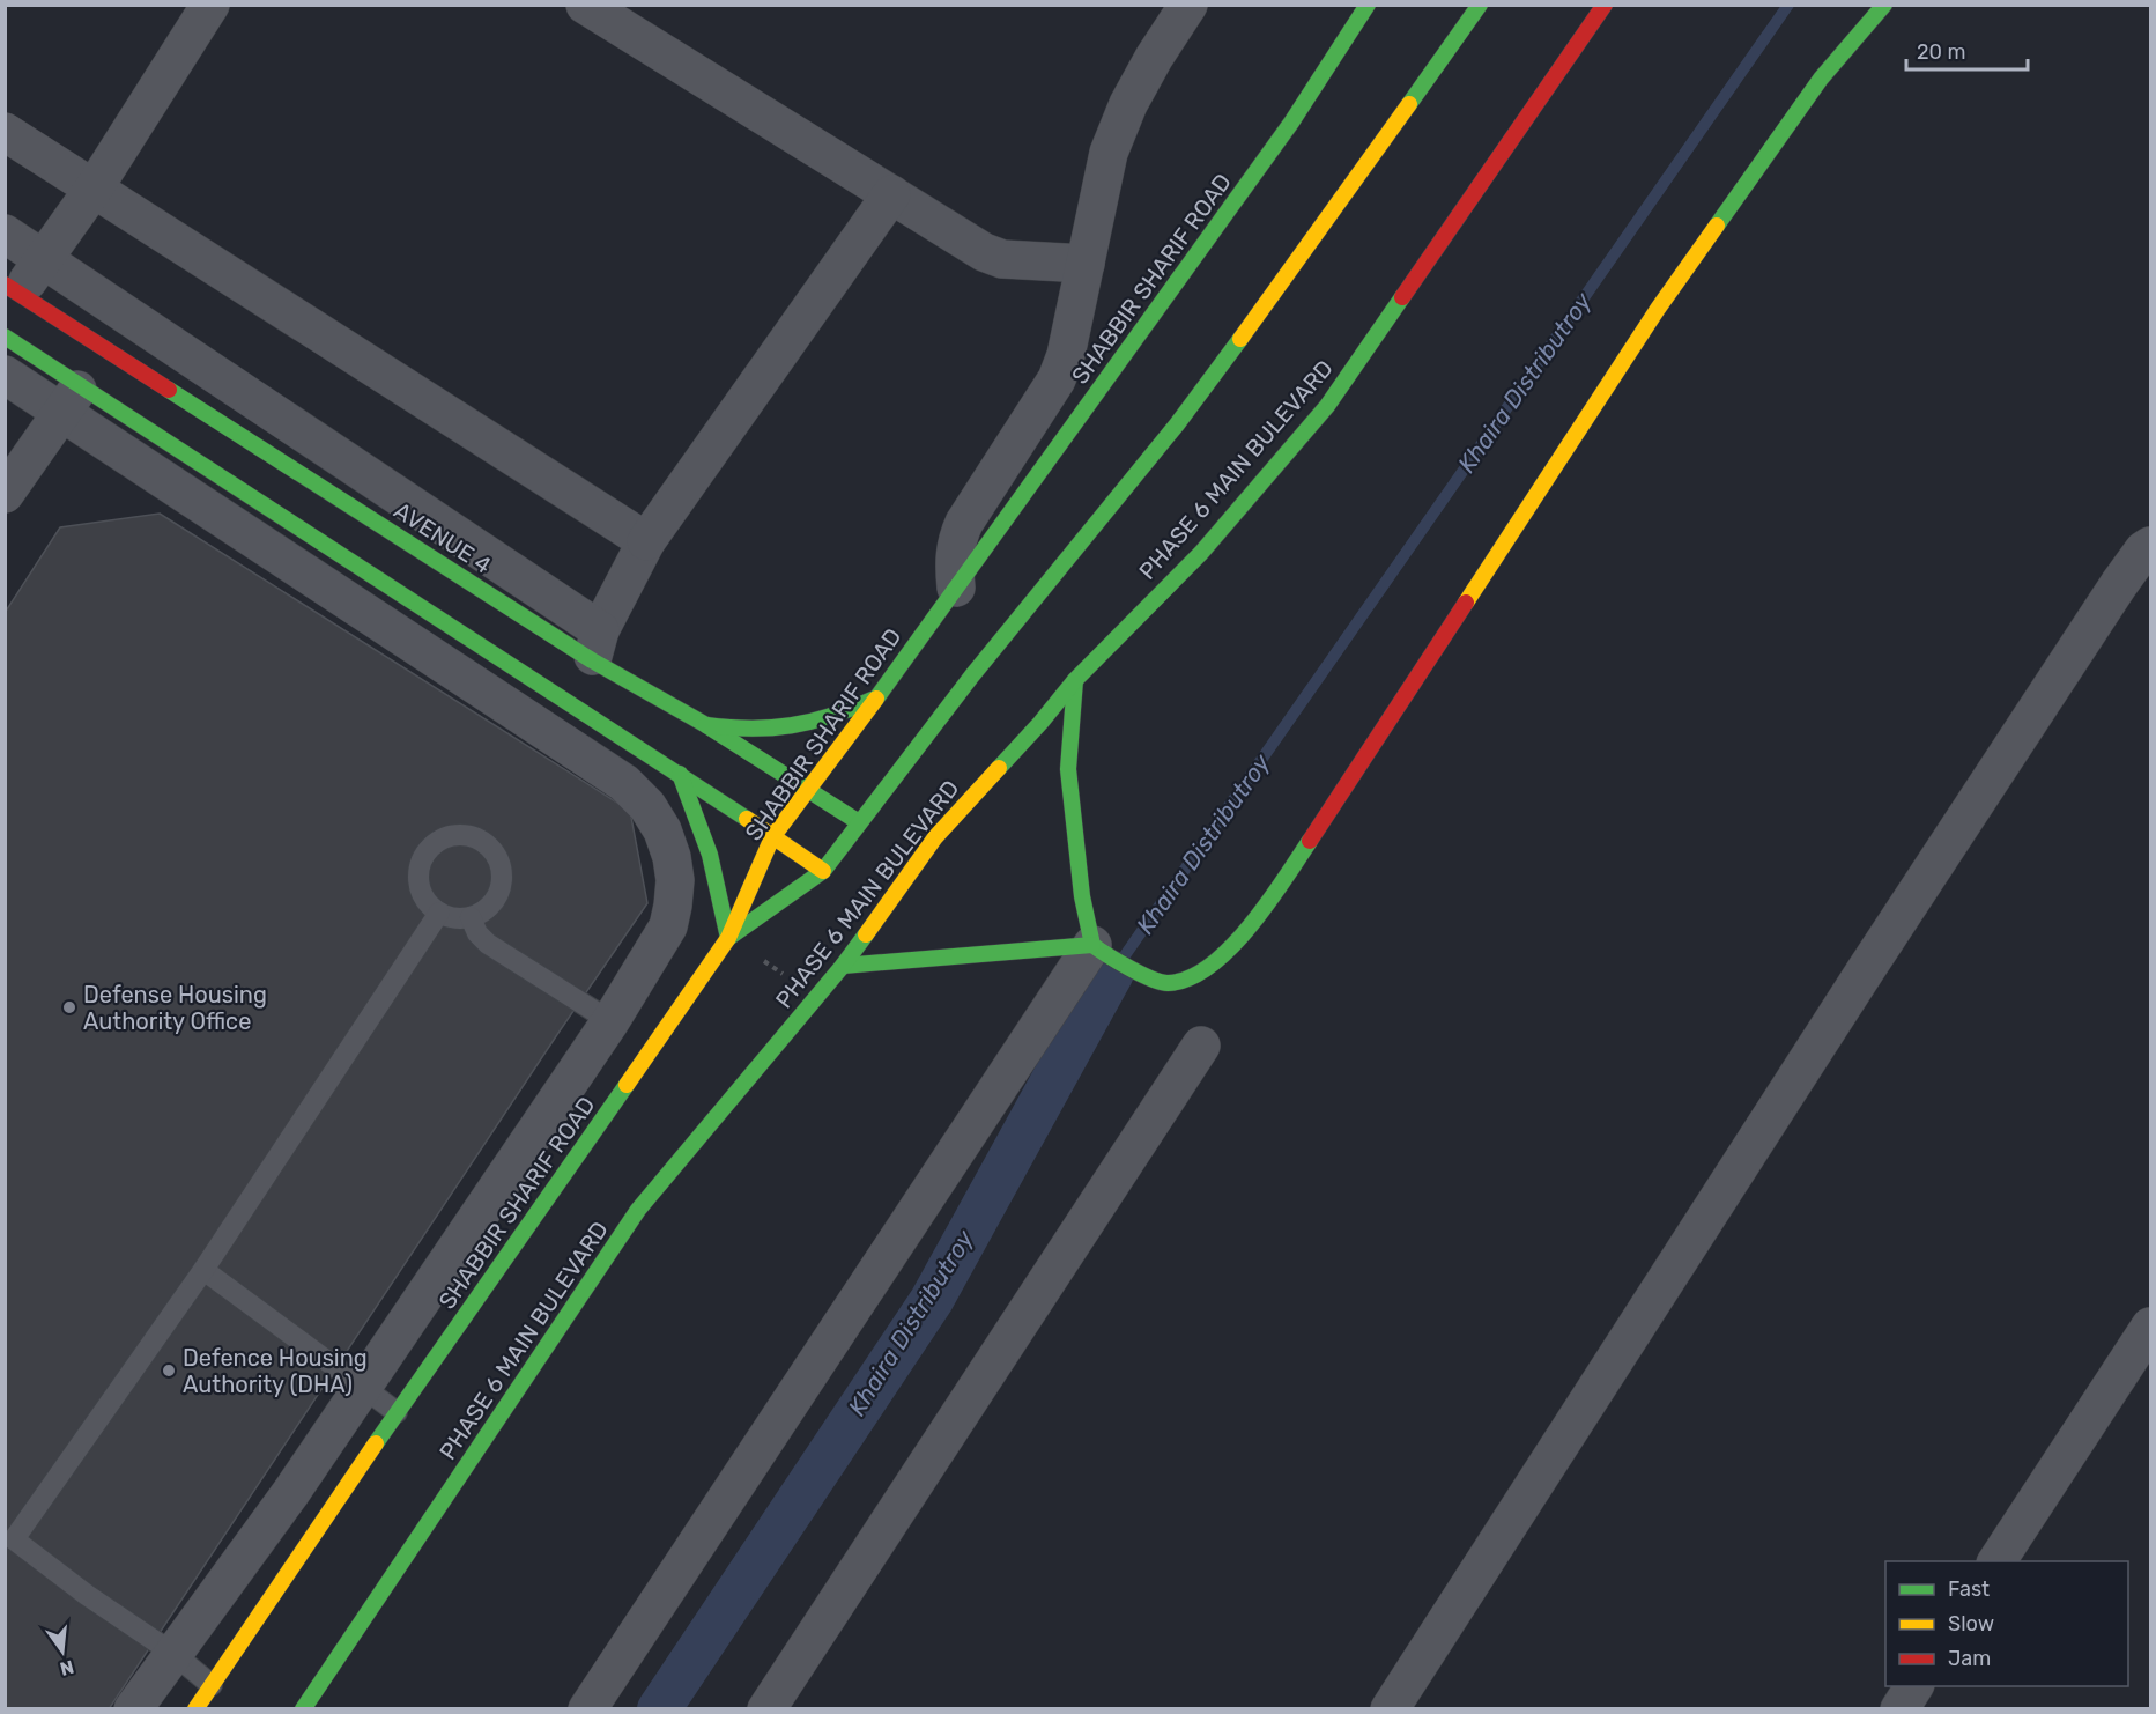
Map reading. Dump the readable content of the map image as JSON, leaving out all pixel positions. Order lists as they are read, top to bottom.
{
  "streets": {
    "main road": ["SHABBIR SHARIF ROAD", "PHASE 6 MAIN BULEVARD", "AVENUE 4"]
  },
  "crossings": [
    ["SHABBIR SHARIF ROAD", "AVENUE 4"]
  ],
  "water": ["Khaira Distributroy"],
  "places": ["Defense Housing Authority Office", "Defence Housing Authority (DHA)"],
  "legend": ["Fast", "Slow", "Jam"],
  "scale_bar": "20 m",
  "north": "bottom"
}
